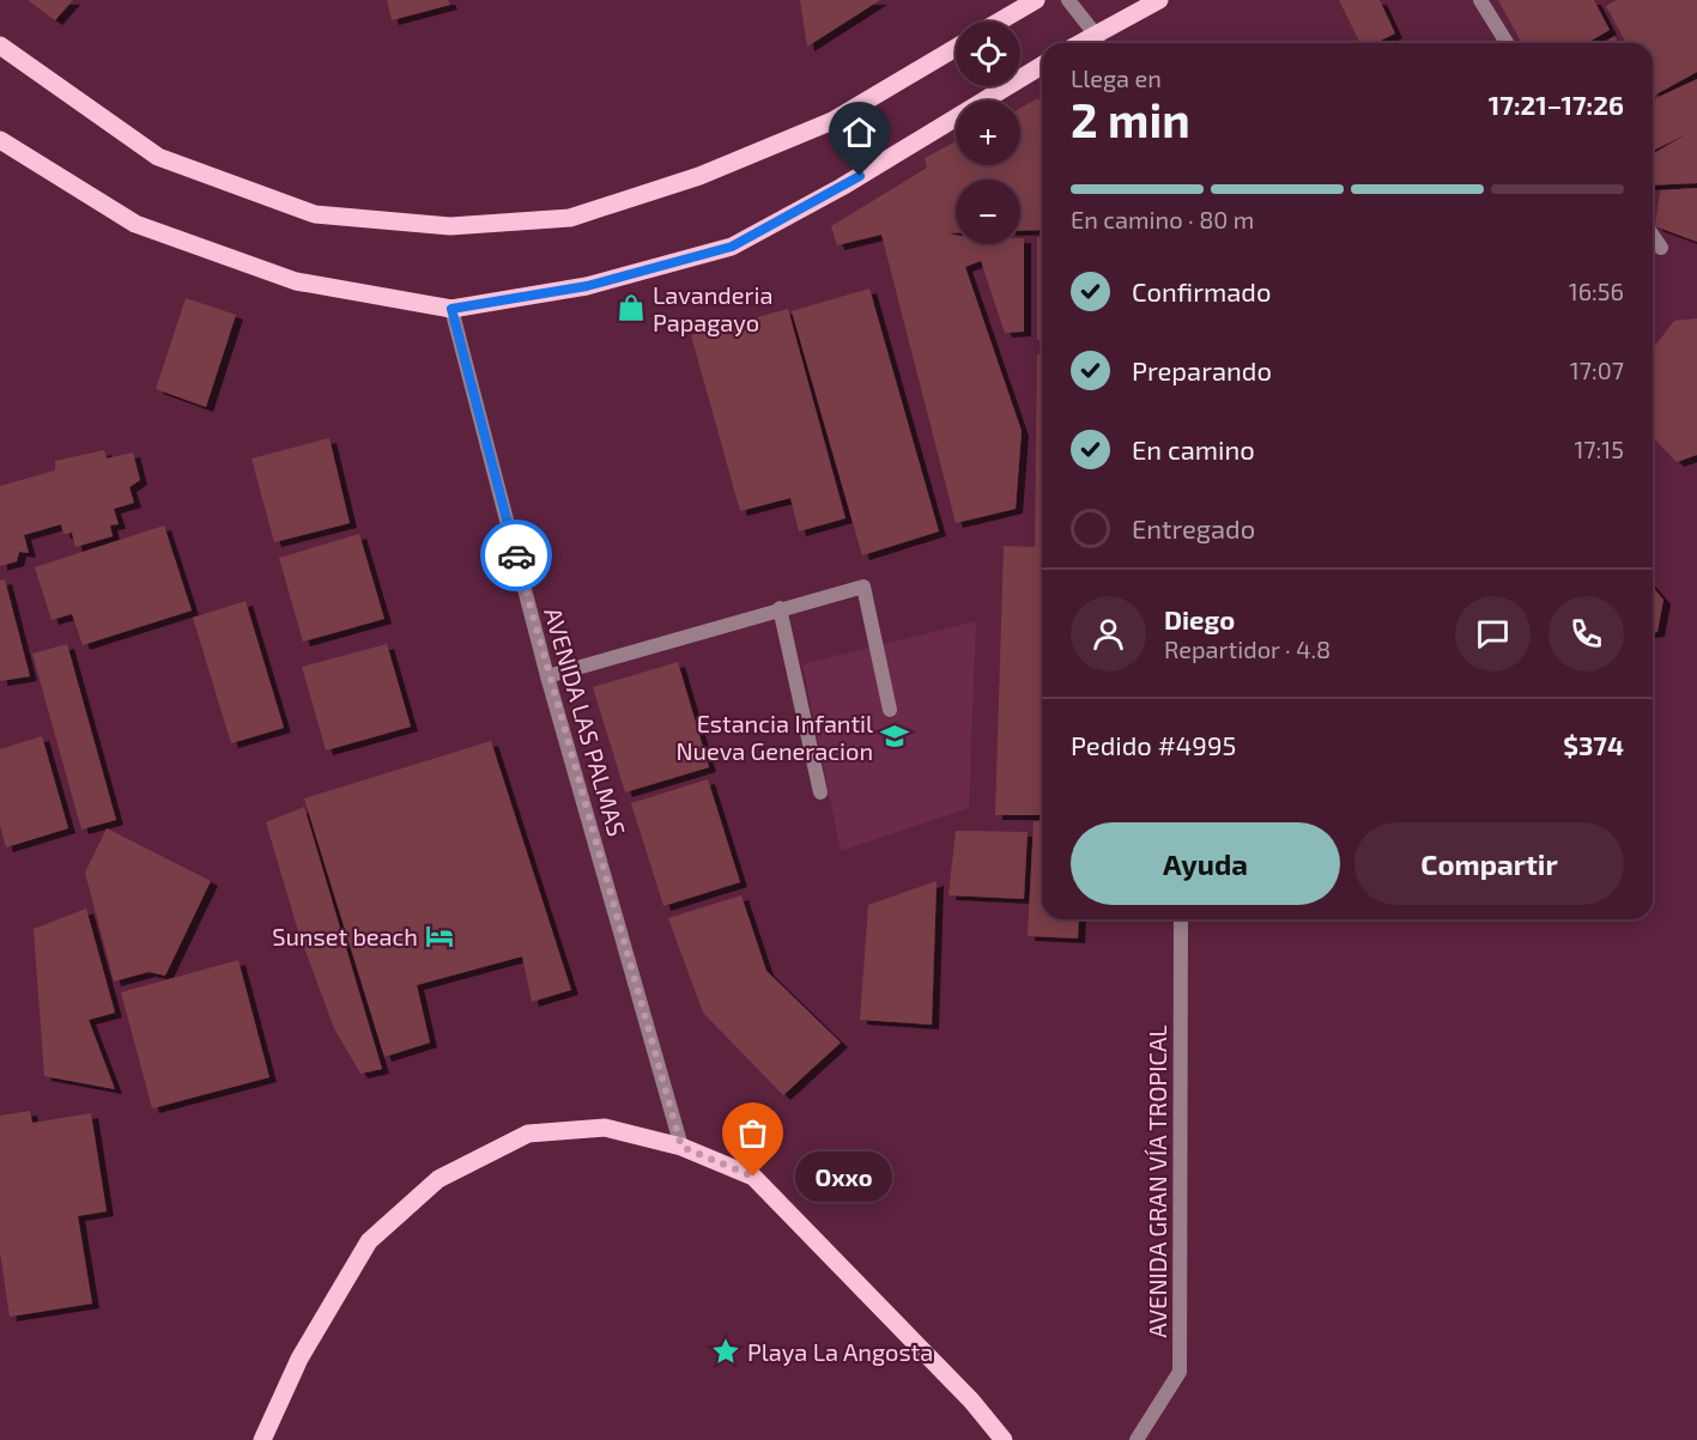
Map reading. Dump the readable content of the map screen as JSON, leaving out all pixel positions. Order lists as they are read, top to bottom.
{
  "streets": {
    "street": ["AVENIDA LAS PALMAS", "AVENIDA GRAN VÍA TROPICAL"]
  },
  "places": {
    "shop": ["Lavanderia Papagayo"],
    "school or university": ["Estancia Infantil Nueva Generacion"],
    "hotel": ["Sunset beach"],
    "other": ["Oxxo"],
    "place": ["Playa La Angosta"]
  },
  "page": {
    "map_buttons": ["+", "−"],
    "heading": ["2 min", "Llega en", "17:21–17:26"],
    "panel": [
      "Diego",
      "Repartidor · 4.8",
      "Pedido #4995",
      "$374"
    ],
    "bar": "En camino · 80 m",
    "list": [
      ["Confirmado", "16:56"],
      ["Preparando", "17:07"],
      ["En camino", "17:15"],
      "Entregado"
    ],
    "buttons": ["Ayuda", "Compartir"],
    "bubble": "Oxxo"
  }
}
